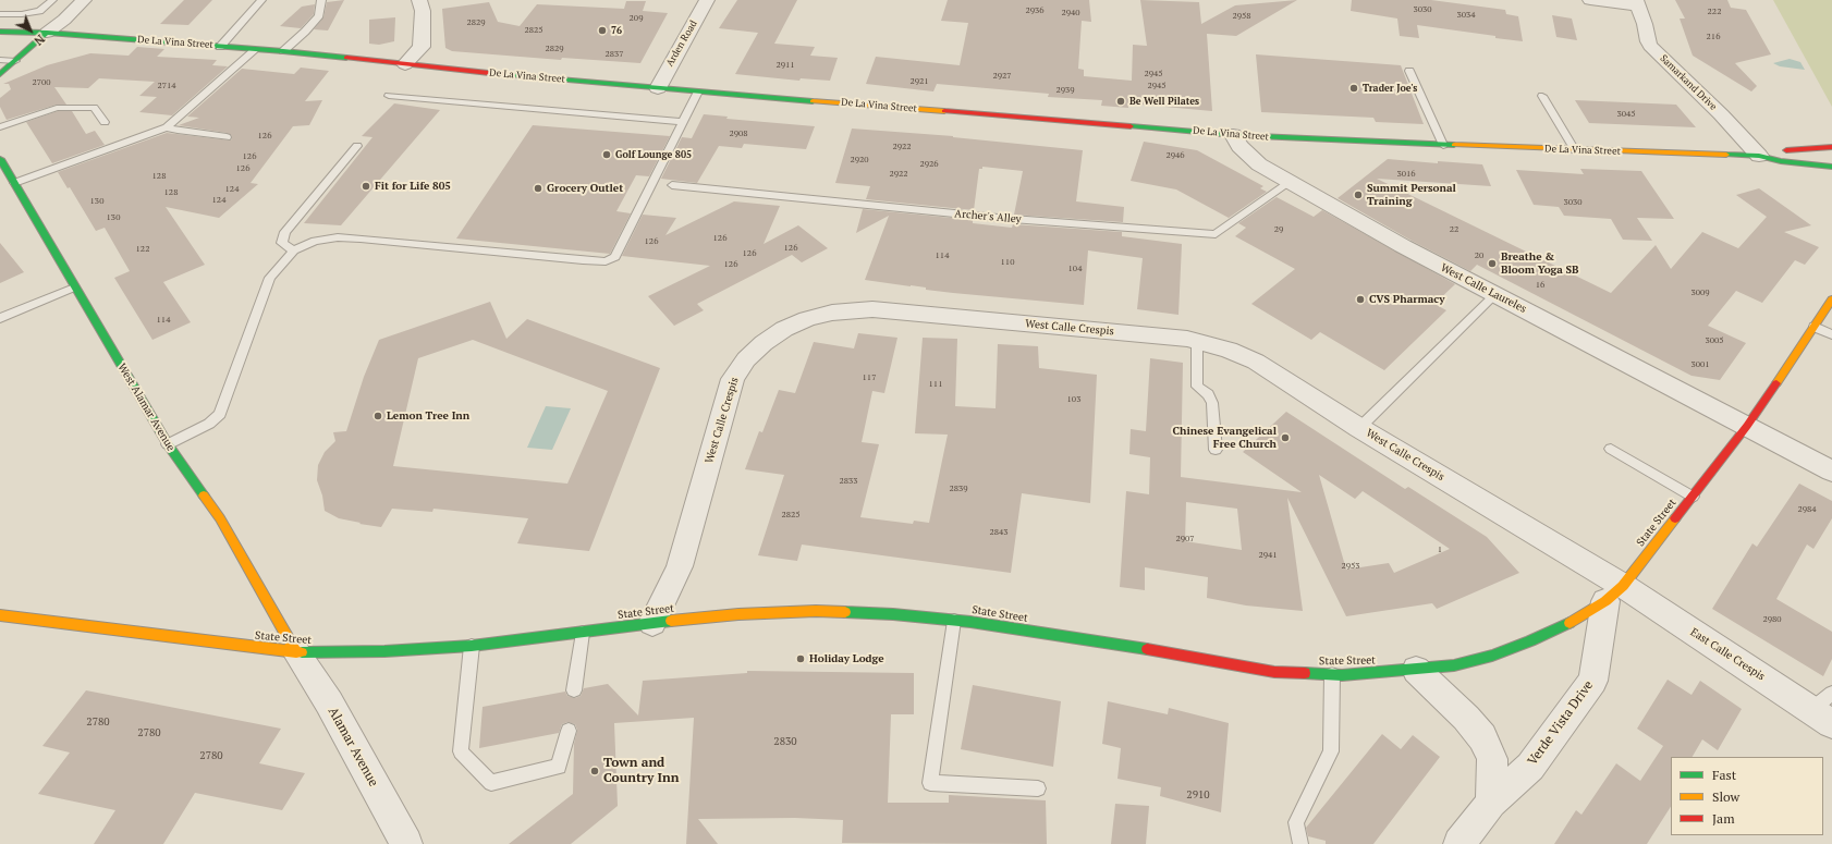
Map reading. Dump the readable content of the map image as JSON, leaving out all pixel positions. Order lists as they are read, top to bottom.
{
  "streets": {
    "street": [
      "De La Vina Street",
      "Arden Road",
      "Samarkand Drive",
      "West Calle Laureles",
      "West Calle Crespis",
      "West Alamar Avenue",
      "State Street",
      "East Calle Crespis",
      "Verde Vista Drive",
      "Alamar Avenue"
    ],
    "lane": ["Archer's Alley"]
  },
  "crossings": [
    ["De La Vina Street", "Arden Road"],
    ["De La Vina Street", "Samarkand Drive"],
    ["De La Vina Street", "West Calle Laureles"],
    ["Archer's Alley", "West Calle Laureles"],
    ["West Calle Laureles", "State Street"],
    ["West Calle Crespis", "State Street"],
    ["West Calle Crespis", "East Calle Crespis"],
    ["West Calle Crespis", "Verde Vista Drive"],
    ["West Alamar Avenue", "State Street"],
    ["West Alamar Avenue", "Alamar Avenue"],
    ["State Street", "East Calle Crespis"],
    ["State Street", "Verde Vista Drive"],
    ["State Street", "Alamar Avenue"],
    ["East Calle Crespis", "Verde Vista Drive"]
  ],
  "places": [
    "76",
    "Trader Joe's",
    "Be Well Pilates",
    "Golf Lounge 805",
    "Fit for Life 805",
    "Grocery Outlet",
    "Summit Personal Training",
    "Breathe & Bloom Yoga SB",
    "CVS Pharmacy",
    "Lemon Tree Inn",
    "Chinese Evangelical Free Church",
    "Holiday Lodge",
    "Town and Country Inn"
  ],
  "house_numbers": [
    "3030",
    "2936",
    "222",
    "2940",
    "3034",
    "2958",
    "209",
    "2829",
    "2825",
    "216",
    "2829",
    "2837",
    "2911",
    "2945",
    "2927",
    "2921",
    "2700",
    "2714",
    "2945",
    "2939",
    "3045",
    "2908",
    "126",
    "2922",
    "2946",
    "126",
    "2920",
    "2926",
    "126",
    "2922",
    "3016",
    "128",
    "124",
    "128",
    "124",
    "130",
    "3030",
    "130",
    "29",
    "22",
    "126",
    "126",
    "126",
    "122",
    "126",
    "114",
    "20",
    "110",
    "126",
    "104",
    "16",
    "3009",
    "114",
    "3005",
    "3001",
    "117",
    "111",
    "103",
    "2833",
    "2839",
    "2984",
    "2825",
    "2843",
    "2907",
    "1",
    "2941",
    "2953",
    "2980",
    "2780",
    "2780",
    "2830",
    "2780",
    "2910"
  ],
  "legend": ["Fast", "Slow", "Jam"],
  "north": "bottom right"
}
